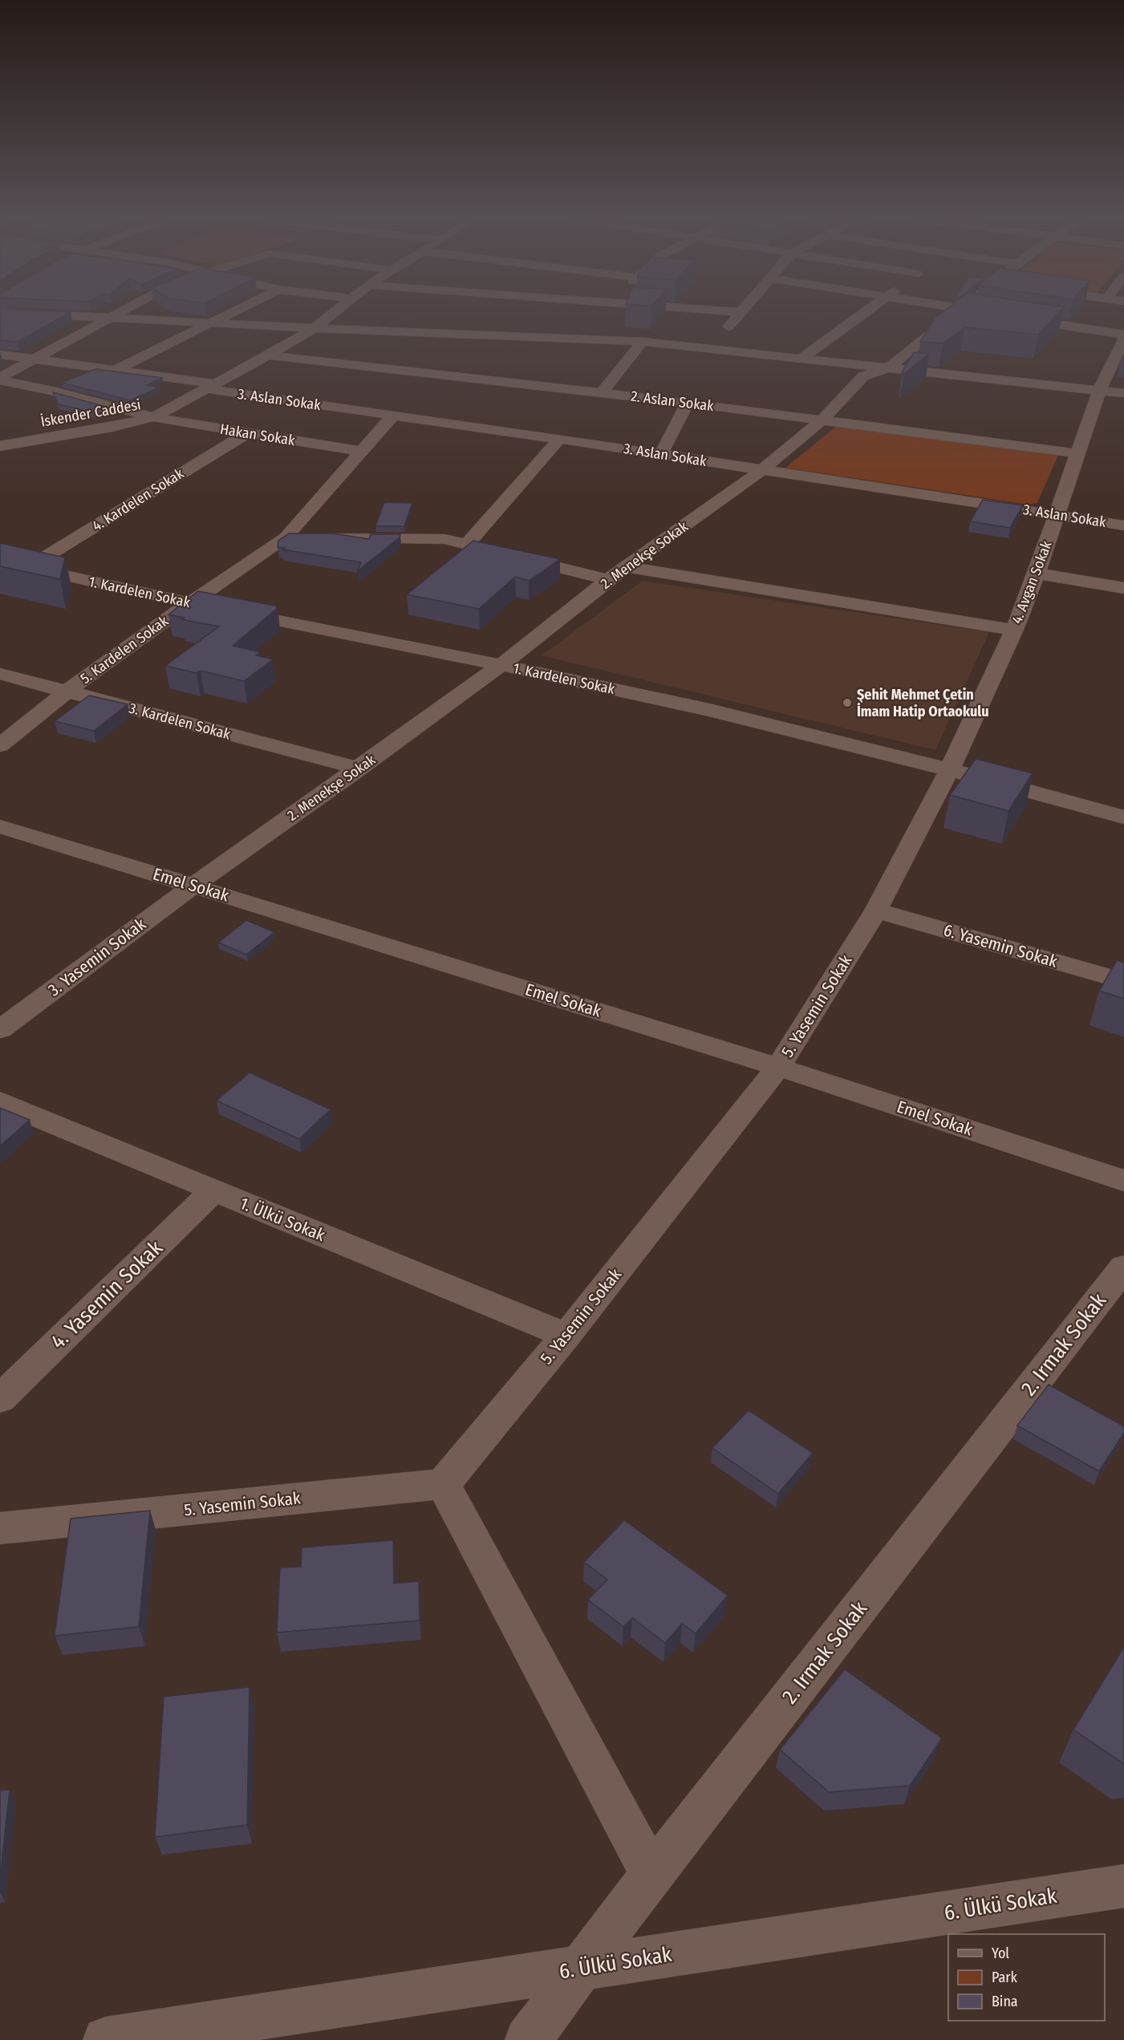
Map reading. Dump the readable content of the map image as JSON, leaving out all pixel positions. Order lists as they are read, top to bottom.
{
  "streets": {
    "street": [
      "3. Aslan Sokak",
      "2. Aslan Sokak",
      "İskender Caddesi",
      "Hakan Sokak",
      "4. Kardelen Sokak",
      "2. Menekşe Sokak",
      "4. Avgan Sokak",
      "1. Kardelen Sokak",
      "5. Kardelen Sokak",
      "3. Kardelen Sokak",
      "Emel Sokak",
      "6. Yasemin Sokak",
      "3. Yasemin Sokak",
      "5. Yasemin Sokak",
      "1. Ülkü Sokak",
      "4. Yasemin Sokak",
      "2. Irmak Sokak",
      "6. Ülkü Sokak"
    ]
  },
  "crossings": [
    ["3. Aslan Sokak", "İskender Caddesi"],
    ["3. Aslan Sokak", "2. Menekşe Sokak"],
    ["3. Aslan Sokak", "4. Avgan Sokak"],
    ["3. Aslan Sokak", "5. Kardelen Sokak"],
    ["2. Aslan Sokak", "İskender Caddesi"],
    ["2. Aslan Sokak", "2. Menekşe Sokak"],
    ["2. Aslan Sokak", "4. Avgan Sokak"],
    ["İskender Caddesi", "Hakan Sokak"],
    ["Hakan Sokak", "4. Kardelen Sokak"],
    ["Hakan Sokak", "5. Kardelen Sokak"],
    ["4. Kardelen Sokak", "1. Kardelen Sokak"],
    ["2. Menekşe Sokak", "1. Kardelen Sokak"],
    ["2. Menekşe Sokak", "3. Kardelen Sokak"],
    ["2. Menekşe Sokak", "Emel Sokak"],
    ["2. Menekşe Sokak", "3. Yasemin Sokak"],
    ["4. Avgan Sokak", "1. Kardelen Sokak"],
    ["4. Avgan Sokak", "5. Yasemin Sokak"],
    ["1. Kardelen Sokak", "5. Kardelen Sokak"],
    ["1. Kardelen Sokak", "5. Yasemin Sokak"],
    ["5. Kardelen Sokak", "3. Kardelen Sokak"],
    ["Emel Sokak", "3. Yasemin Sokak"],
    ["Emel Sokak", "5. Yasemin Sokak"],
    ["6. Yasemin Sokak", "5. Yasemin Sokak"],
    ["5. Yasemin Sokak", "1. Ülkü Sokak"],
    ["1. Ülkü Sokak", "4. Yasemin Sokak"],
    ["2. Irmak Sokak", "6. Ülkü Sokak"]
  ],
  "places": ["Şehit Mehmet Çetin İmam Hatip Ortaokulu"],
  "legend": ["Yol", "Park", "Bina"]
}
